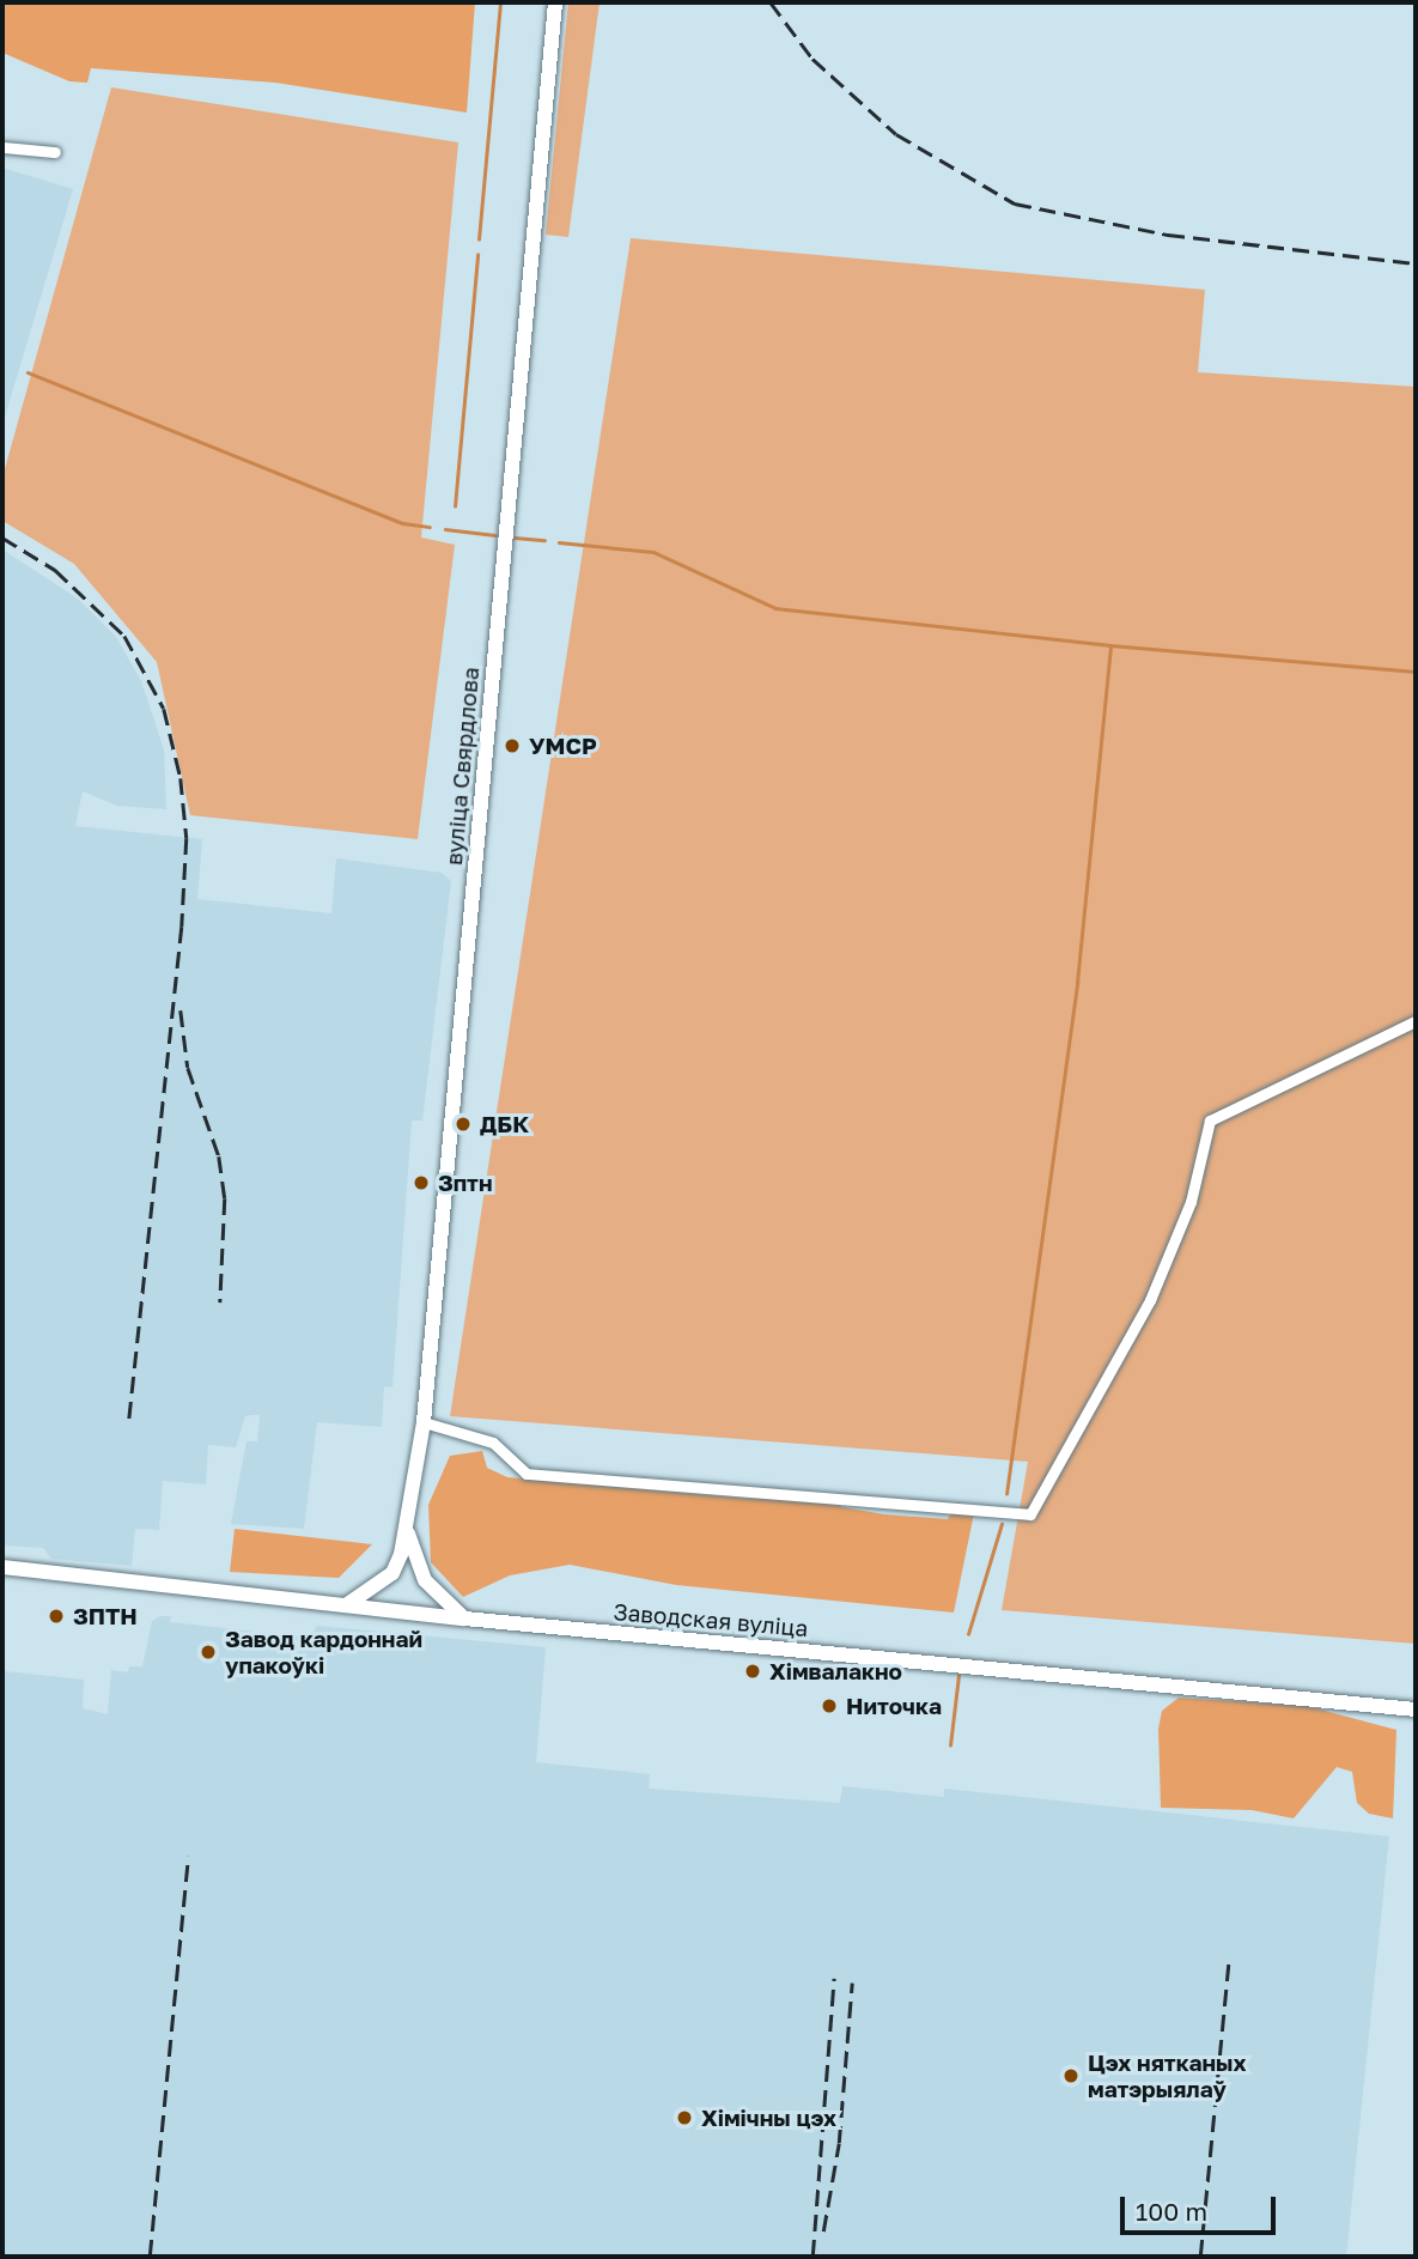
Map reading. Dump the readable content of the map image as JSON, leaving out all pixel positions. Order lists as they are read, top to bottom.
{
  "streets": {
    "main road": ["вуліца Свярдлова", "Заводская вуліца"]
  },
  "places": [
    "УМСР",
    "ДБК",
    "Зптн",
    "ЗПТН",
    "Завод кардоннай упакоўкі",
    "Хімвалакно",
    "Ниточка",
    "Цэх нятканых матэрыялаў",
    "Хімічны цэх"
  ],
  "scale_bar": "100 m"
}
